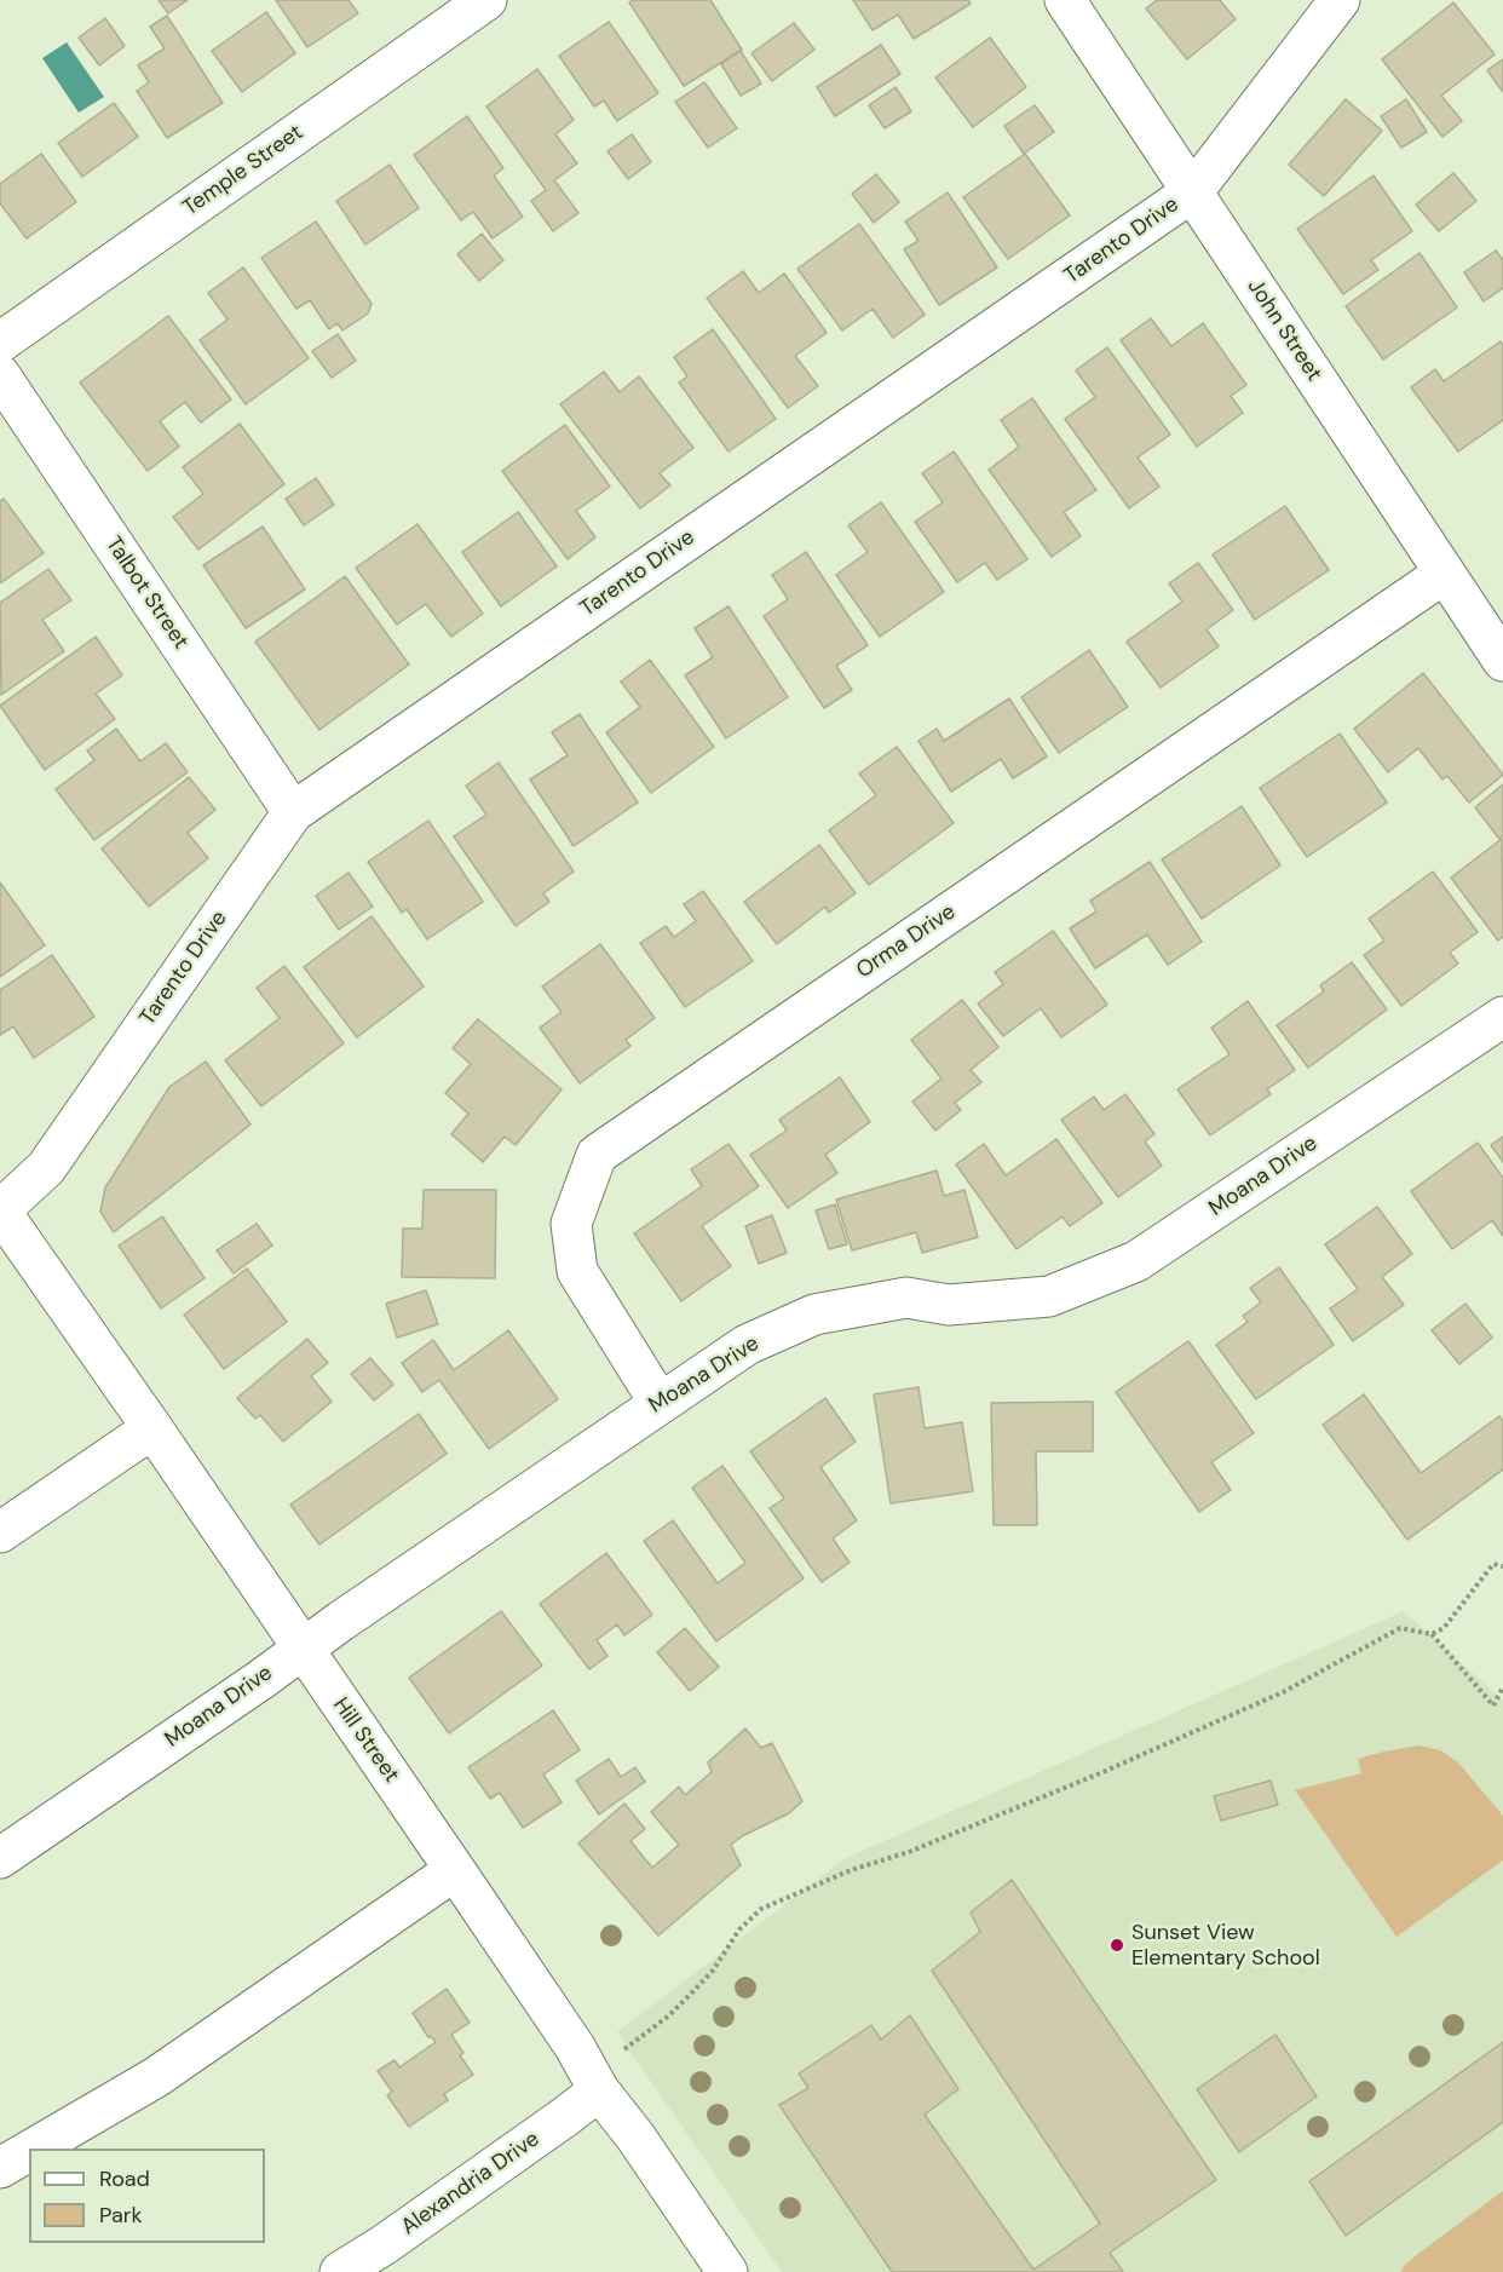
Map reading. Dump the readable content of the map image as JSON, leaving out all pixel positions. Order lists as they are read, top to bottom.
{
  "streets": {
    "street": [
      "Temple Street",
      "Tarento Drive",
      "John Street",
      "Talbot Street",
      "Orma Drive",
      "Moana Drive",
      "Hill Street",
      "Alexandria Drive"
    ]
  },
  "crossings": [
    ["Tarento Drive", "John Street"],
    ["Tarento Drive", "Talbot Street"],
    ["Tarento Drive", "Hill Street"],
    ["John Street", "Orma Drive"],
    ["Orma Drive", "Moana Drive"],
    ["Moana Drive", "Hill Street"],
    ["Hill Street", "Alexandria Drive"]
  ],
  "places": ["Sunset View Elementary School"],
  "legend": ["Road", "Park"]
}
